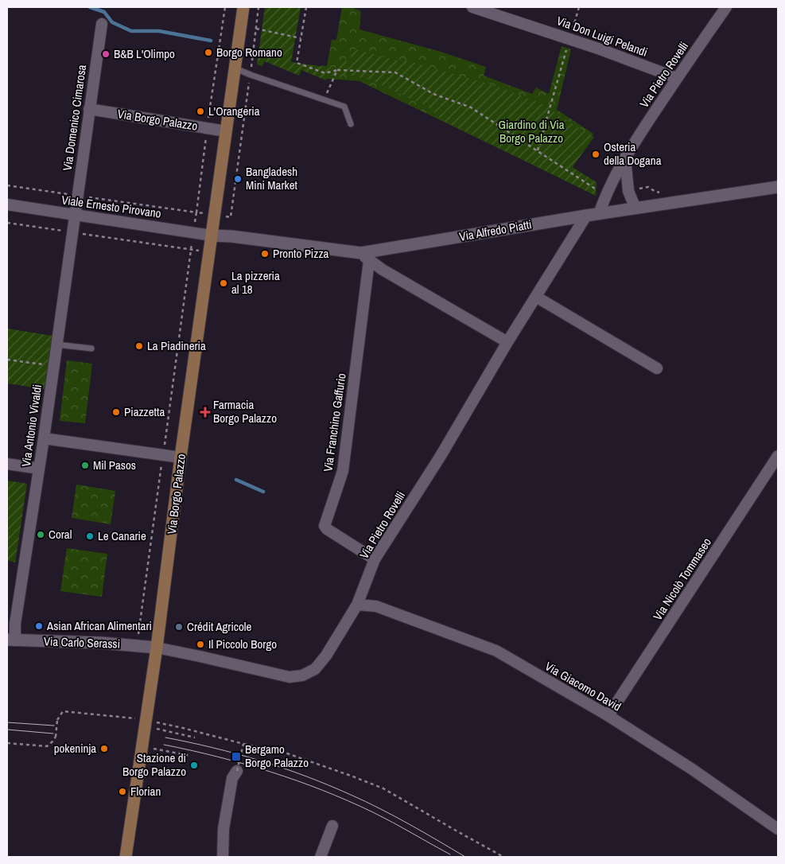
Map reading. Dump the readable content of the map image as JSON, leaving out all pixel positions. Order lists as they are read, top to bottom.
{
  "streets": {
    "main road": ["Via Borgo Palazzo"],
    "street": [
      "Via Don Luigi Pelandi",
      "Via Pietro Rovelli",
      "Via Domenico Cimarosa",
      "Viale Ernesto Pirovano",
      "Via Alfredo Piatti",
      "Via Franchino Gaffurio",
      "Via Antonio Vivaldi",
      "Via Nicolò Tommaseo",
      "Via Carlo Serassi",
      "Via Giacomo David"
    ]
  },
  "crossings": [
    ["Via Don Luigi Pelandi", "Via Pietro Rovelli"],
    ["Via Pietro Rovelli", "Via Borgo Palazzo"],
    ["Via Pietro Rovelli", "Via Alfredo Piatti"],
    ["Via Pietro Rovelli", "Via Franchino Gaffurio"],
    ["Via Pietro Rovelli", "Via Carlo Serassi"],
    ["Via Pietro Rovelli", "Via Giacomo David"],
    ["Via Domenico Cimarosa", "Via Borgo Palazzo"],
    ["Via Domenico Cimarosa", "Viale Ernesto Pirovano"],
    ["Via Domenico Cimarosa", "Via Antonio Vivaldi"],
    ["Via Borgo Palazzo", "Viale Ernesto Pirovano"],
    ["Via Borgo Palazzo", "Via Alfredo Piatti"],
    ["Via Borgo Palazzo", "Via Carlo Serassi"],
    ["Viale Ernesto Pirovano", "Via Alfredo Piatti"],
    ["Viale Ernesto Pirovano", "Via Antonio Vivaldi"],
    ["Via Alfredo Piatti", "Via Franchino Gaffurio"],
    ["Via Antonio Vivaldi", "Via Carlo Serassi"],
    ["Via Nicolò Tommaseo", "Via Giacomo David"]
  ],
  "parks": ["Giardino di Via Borgo Palazzo"],
  "places": {
    "other": [
      "Borgo Romano",
      "B&B L'Olimpo",
      "L'Orangeria",
      "Osteria della Dogana",
      "Bangladesh Mini Market",
      "Pronto Pizza",
      "La pizzeria al 18",
      "La Piadineria",
      "Piazzetta",
      "Mil Pasos",
      "Coral",
      "Le Canarie",
      "Asian African Alimentari",
      "Crédit Agricole",
      "Il Piccolo Borgo",
      "pokeninja",
      "Stazione di Borgo Palazzo",
      "Florian"
    ],
    "health": ["Farmacia Borgo Palazzo"],
    "transit": ["Bergamo Borgo Palazzo"]
  }
}
